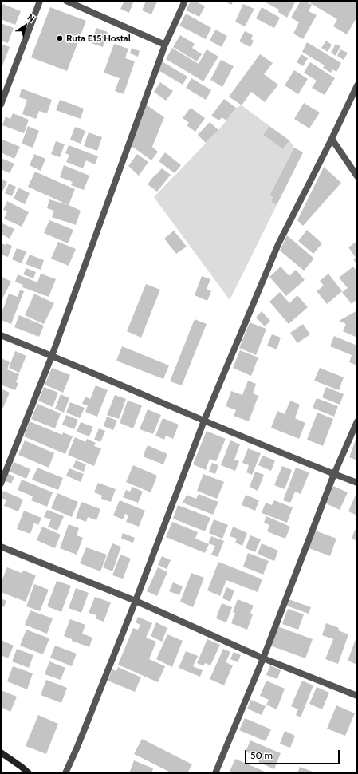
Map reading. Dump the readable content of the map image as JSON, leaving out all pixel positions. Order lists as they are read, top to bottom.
{
  "places": ["Ruta E15 Hostal"],
  "scale_bar": "50 m",
  "north": "top right"
}
